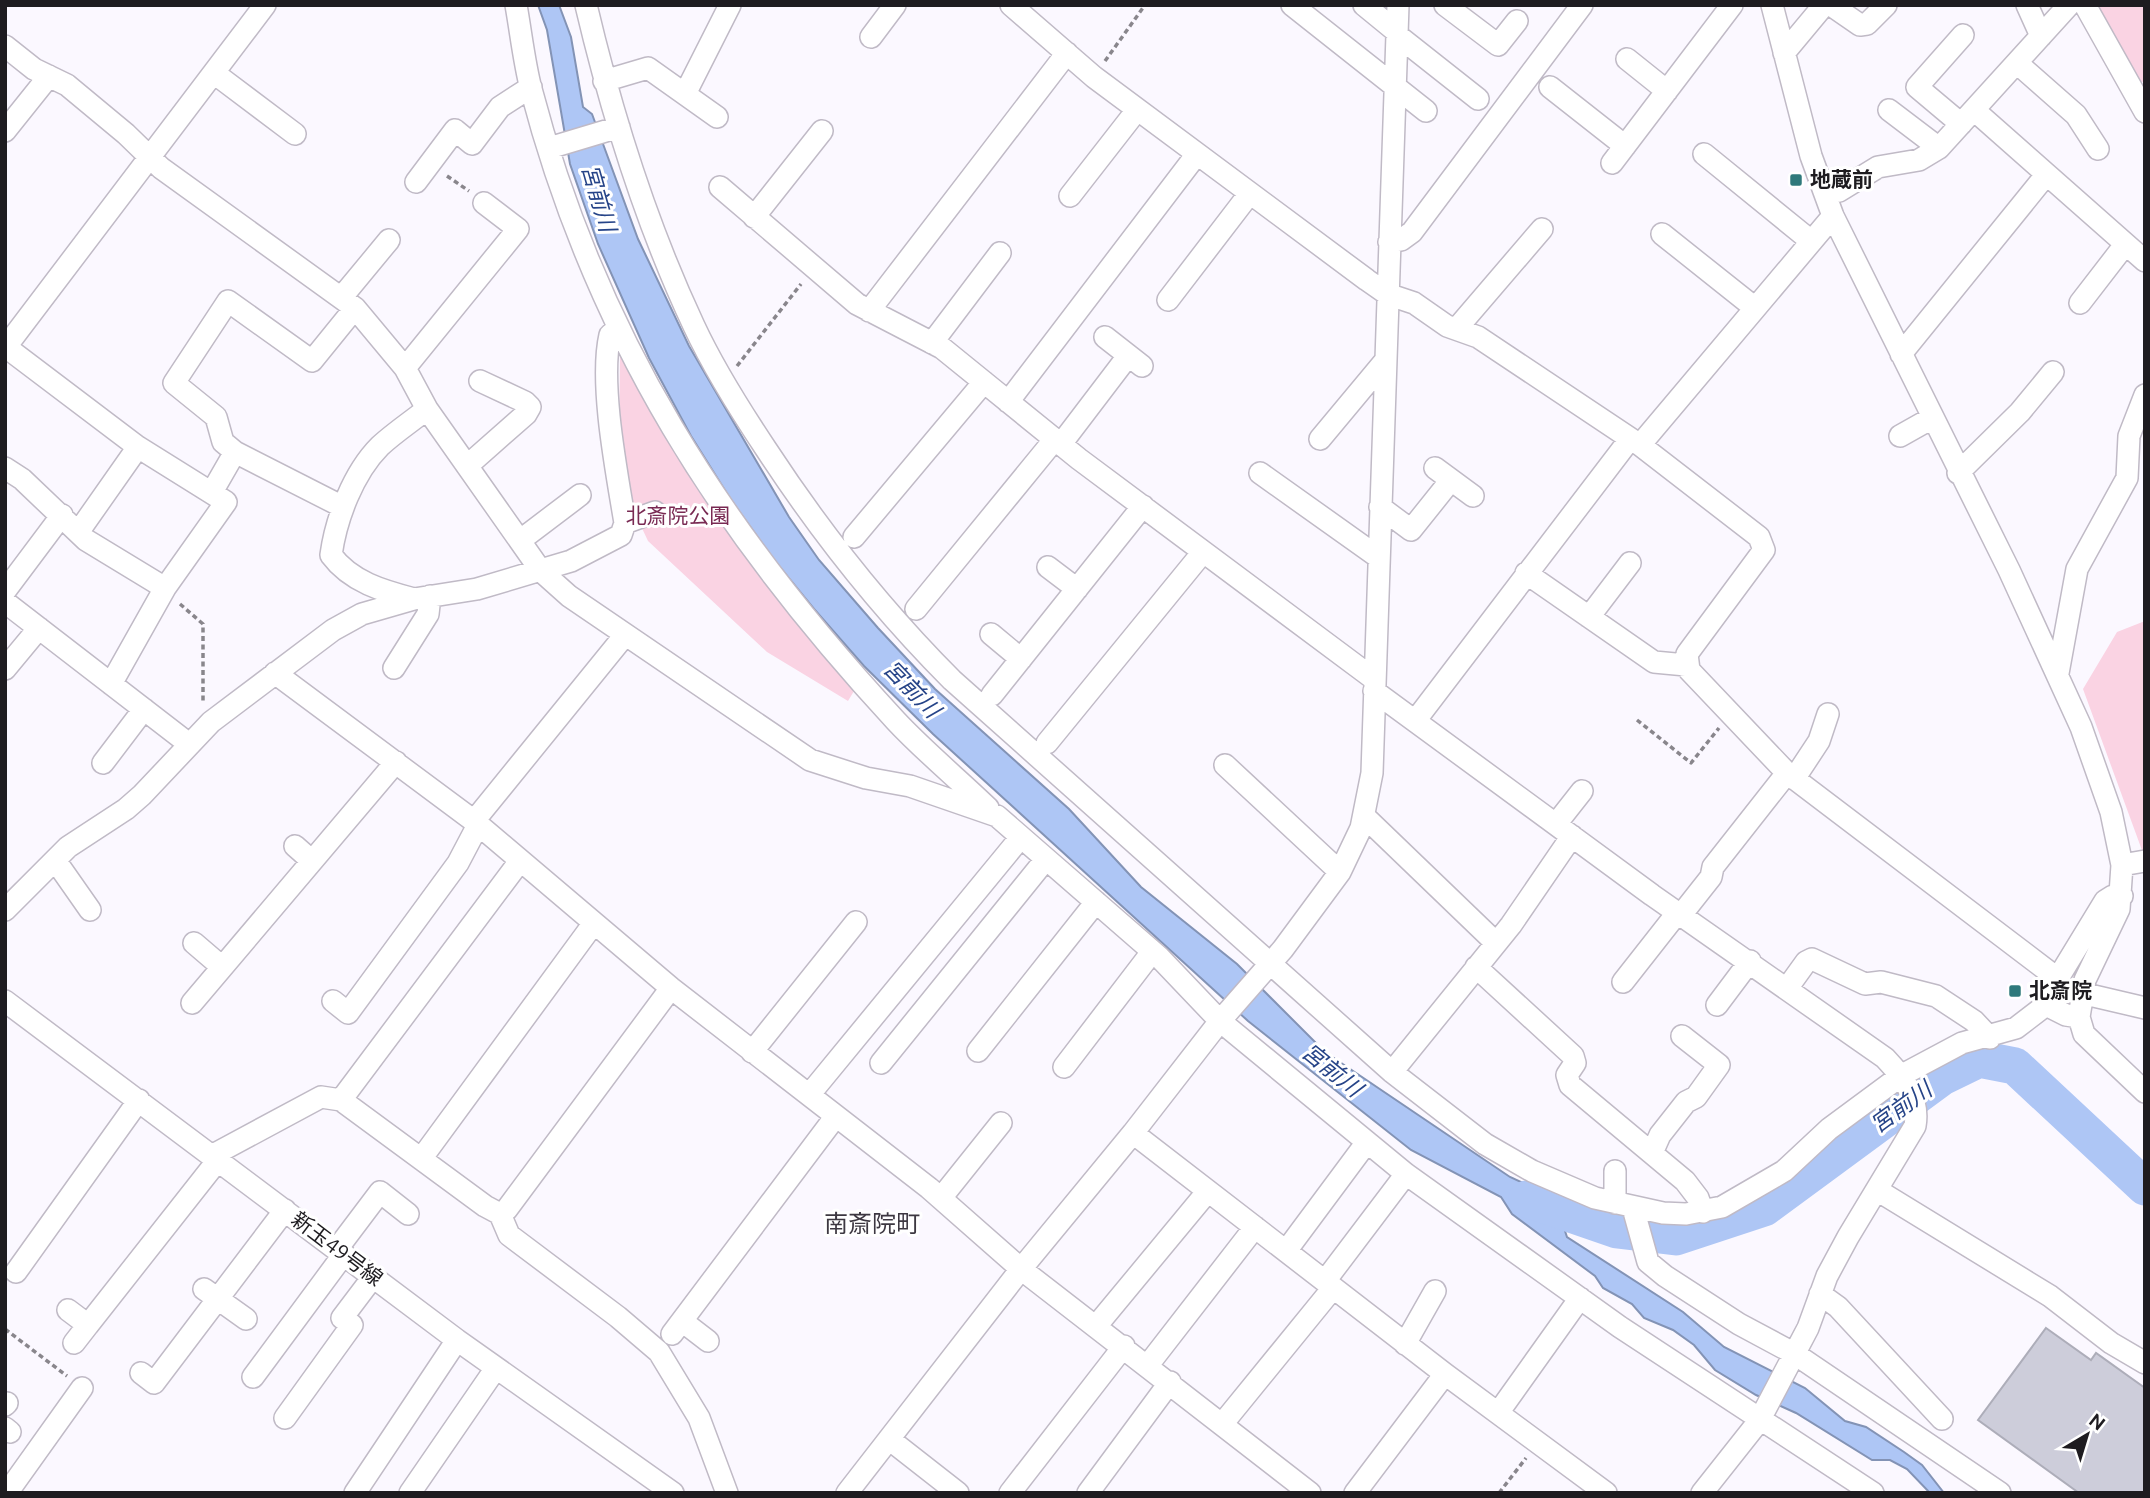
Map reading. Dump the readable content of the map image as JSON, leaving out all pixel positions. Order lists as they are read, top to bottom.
{
  "streets": {
    "street": ["新玉49号線"]
  },
  "districts": ["南斎院町"],
  "water": ["宮前川"],
  "parks": ["北斎院公園"],
  "places": {
    "transit": ["地蔵前", "北斎院"]
  },
  "north": "top right"
}
